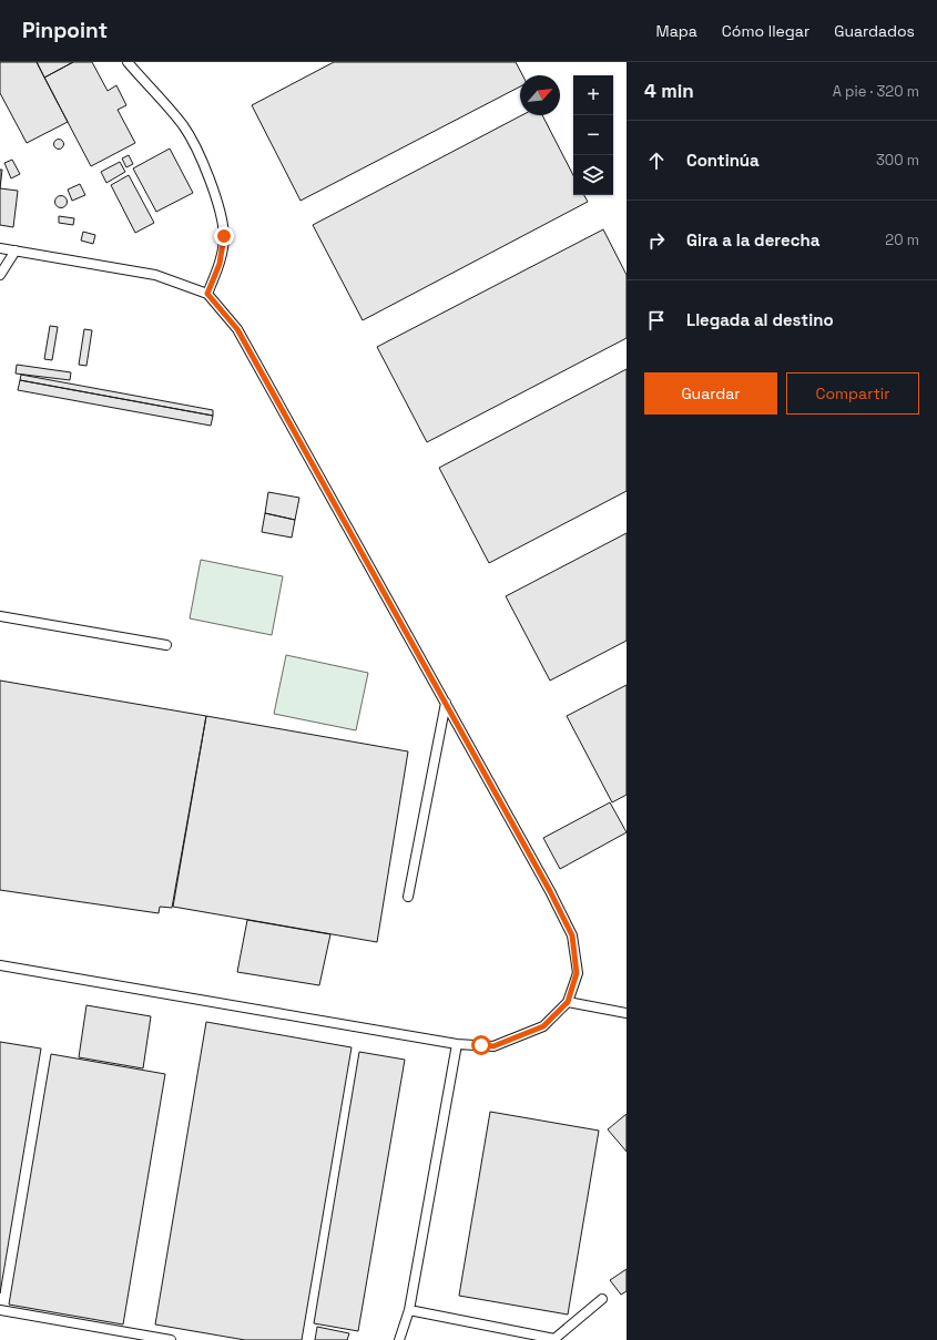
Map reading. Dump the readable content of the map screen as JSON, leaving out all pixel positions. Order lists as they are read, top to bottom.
{
  "north": "top right",
  "page": {
    "header": "Pinpoint",
    "nav": ["Mapa", "Cómo llegar", "Guardados"],
    "heading": ["4 min", "A pie · 320 m"],
    "map_buttons": ["+", "−"],
    "list": [
      ["Continúa", "300 m"],
      ["Gira a la derecha", "20 m"],
      "Llegada al destino"
    ],
    "buttons": ["Guardar", "Compartir"]
  }
}
